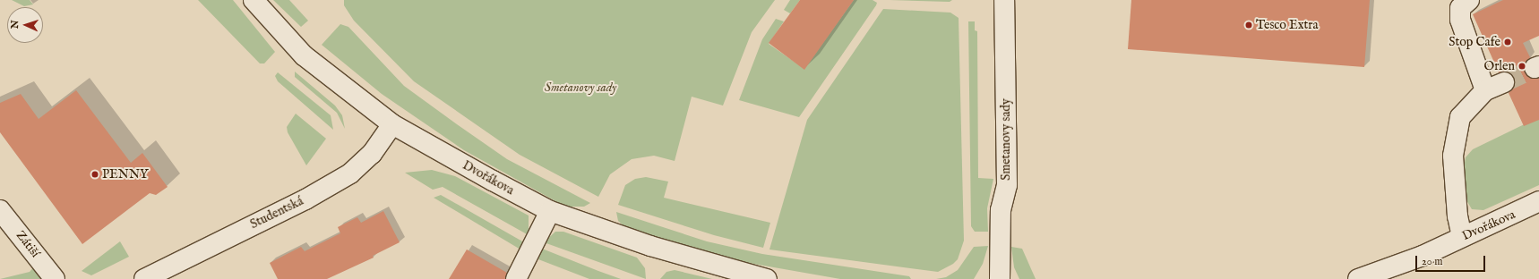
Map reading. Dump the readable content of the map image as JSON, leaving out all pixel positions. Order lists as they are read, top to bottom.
{
  "streets": {
    "street": [
      "Smetanovy sady",
      "Dvořákova",
      "Studentská",
      "Zátiší"
    ]
  },
  "crossings": [
    ["Dvořákova", "Studentská"]
  ],
  "parks": ["Smetanovy sady"],
  "places": [
    "Tesco Extra",
    "Stop Cafe",
    "Orlen",
    "PENNY"
  ],
  "scale_bar": "20 m",
  "north": "left"
}
